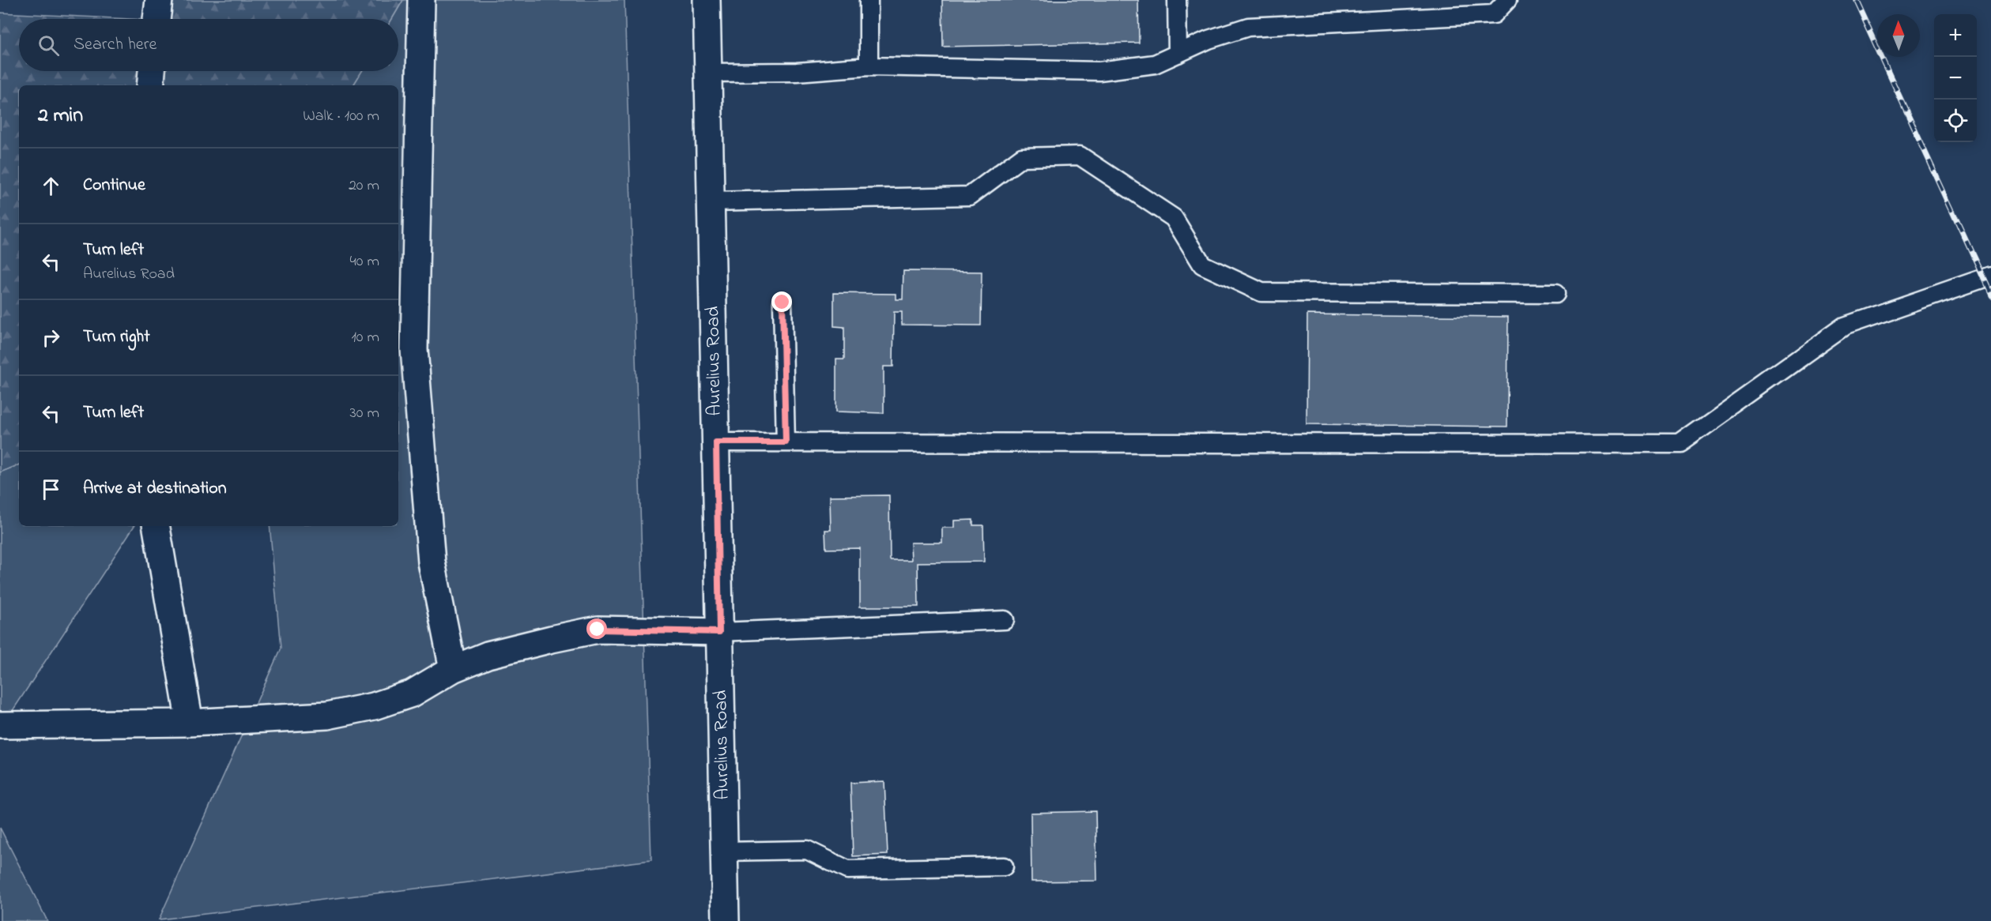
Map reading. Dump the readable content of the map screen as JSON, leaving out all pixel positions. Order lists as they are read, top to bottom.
{
  "streets": {
    "street": ["Aurelius Road"]
  },
  "north": "top",
  "page": {
    "map_buttons": ["+", "−"],
    "search": "Search here",
    "heading": ["2 min", "Walk · 100 m"],
    "list": [
      ["Continue", "20 m"],
      ["Turn left", "Aurelius Road", "40 m"],
      ["Turn right", "10 m"],
      ["Turn left", "30 m"],
      "Arrive at destination"
    ]
  }
}
